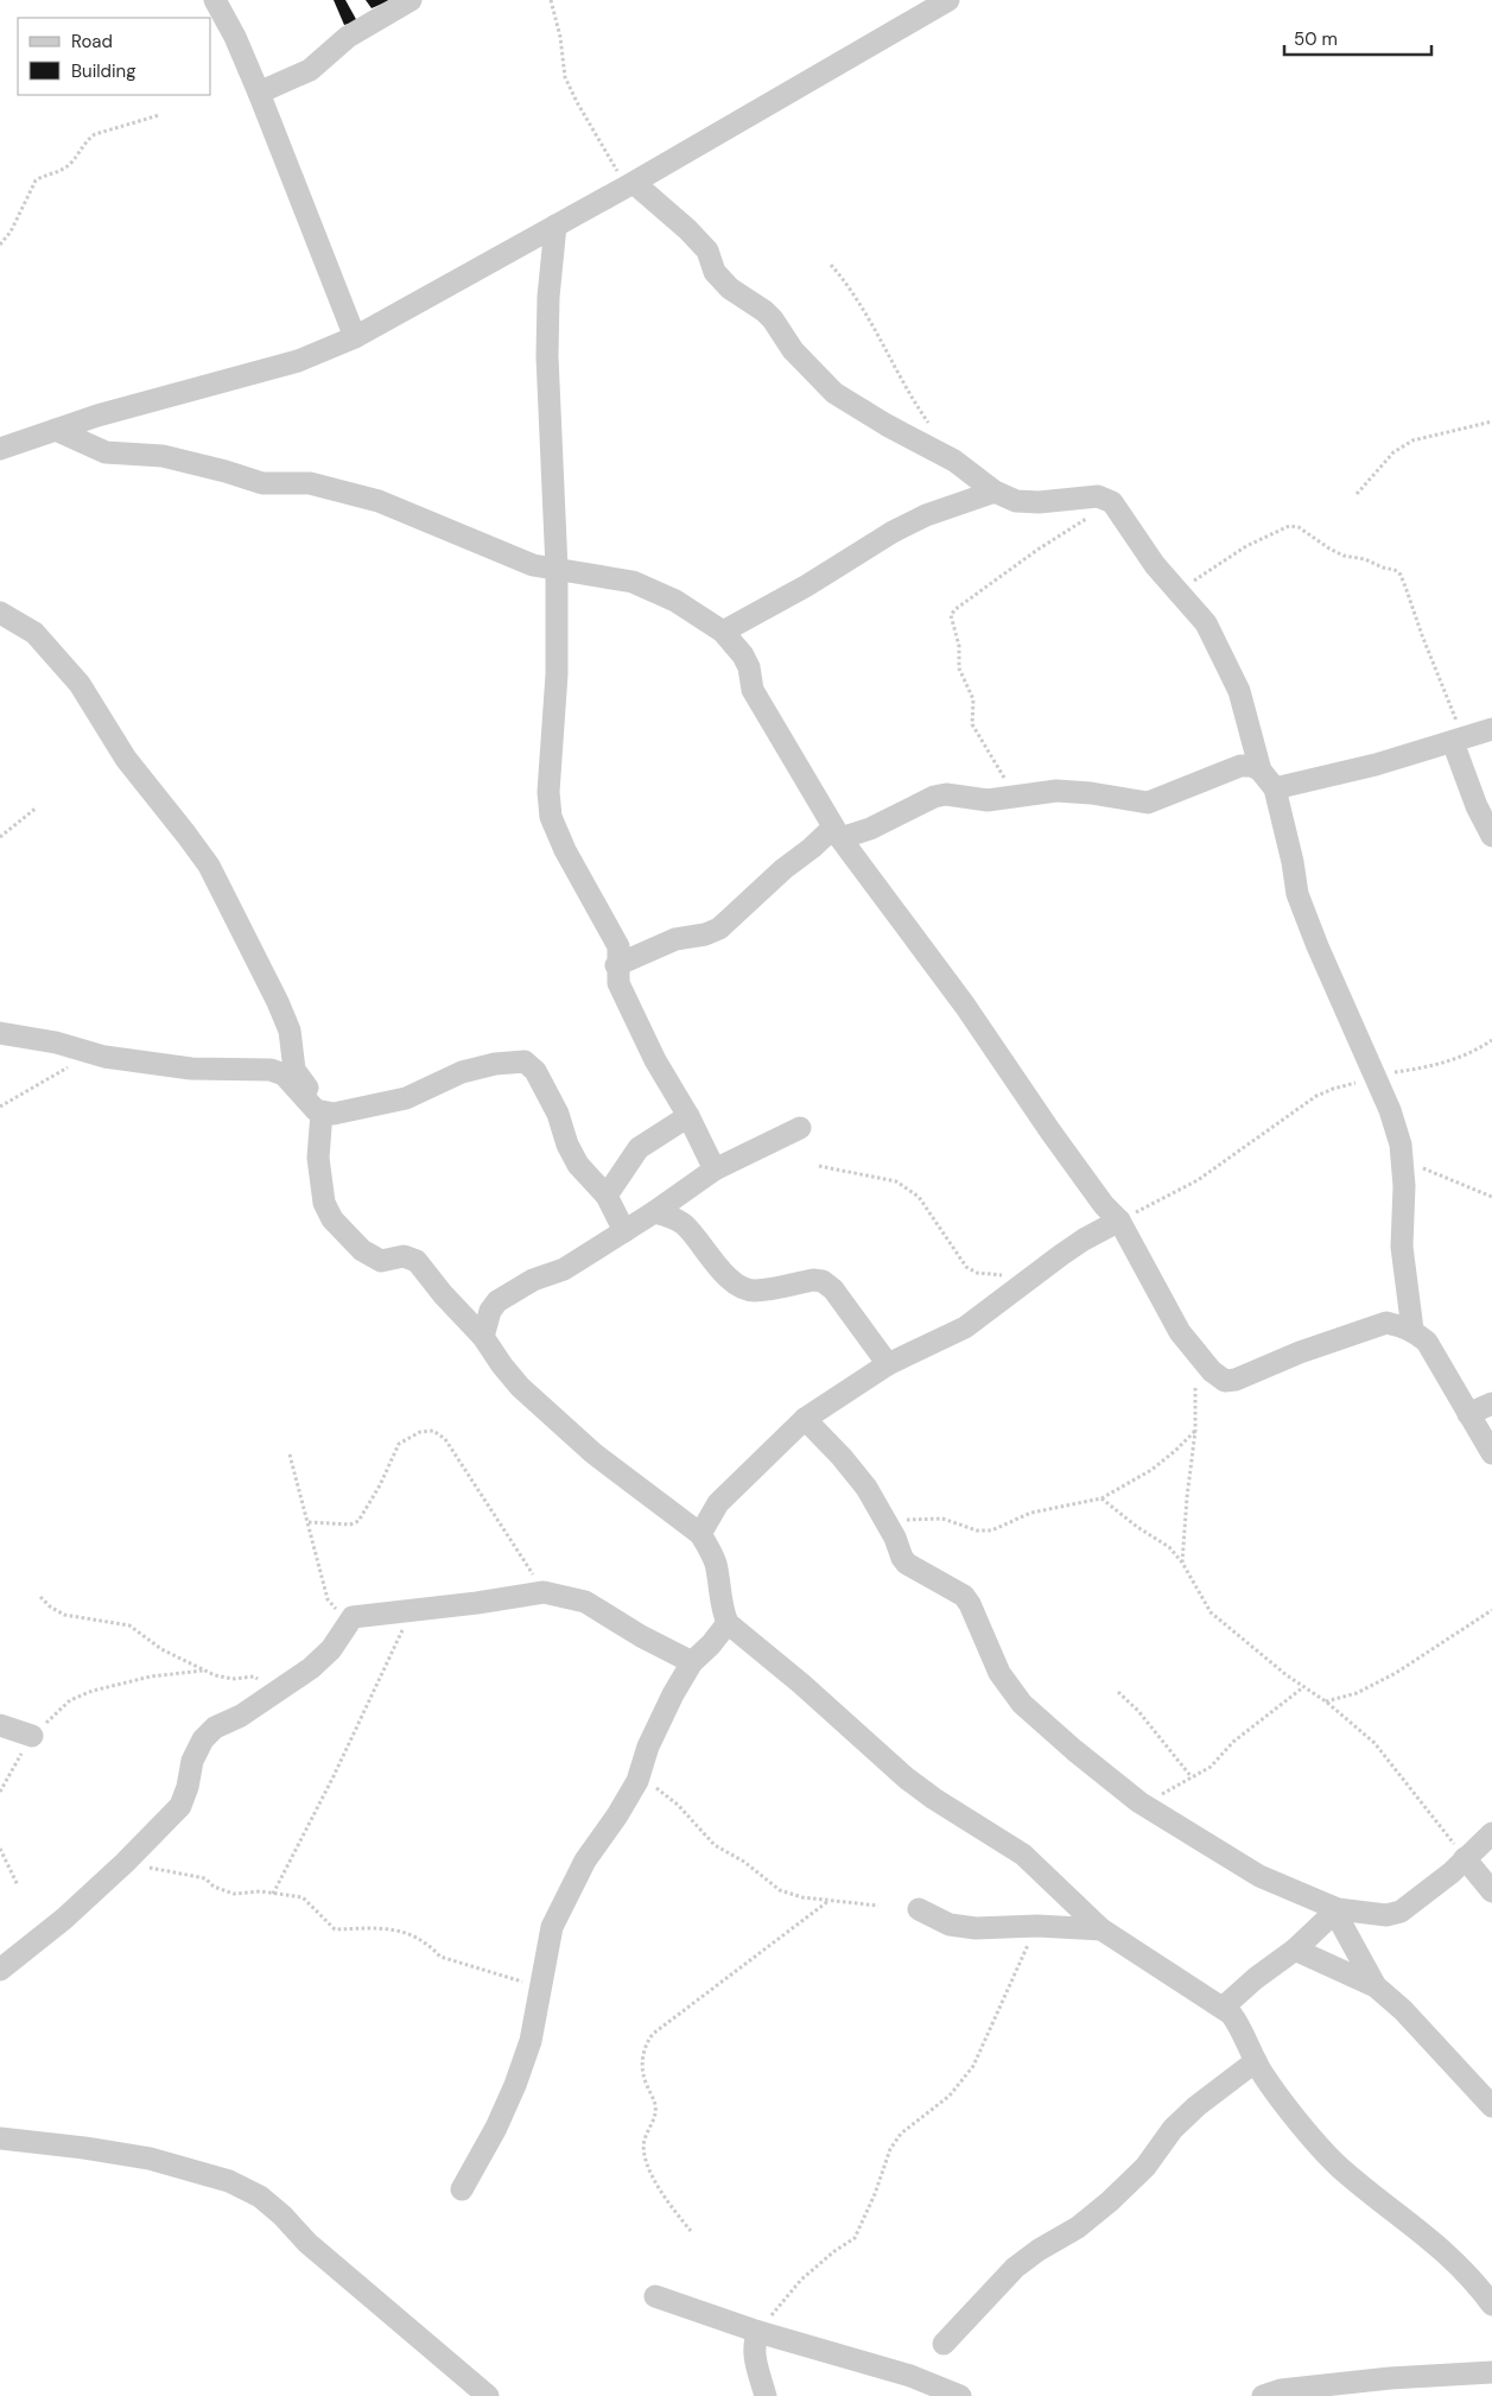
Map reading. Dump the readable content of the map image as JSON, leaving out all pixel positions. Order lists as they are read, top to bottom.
{
  "legend": ["Road", "Building"],
  "scale_bar": "50 m"
}
